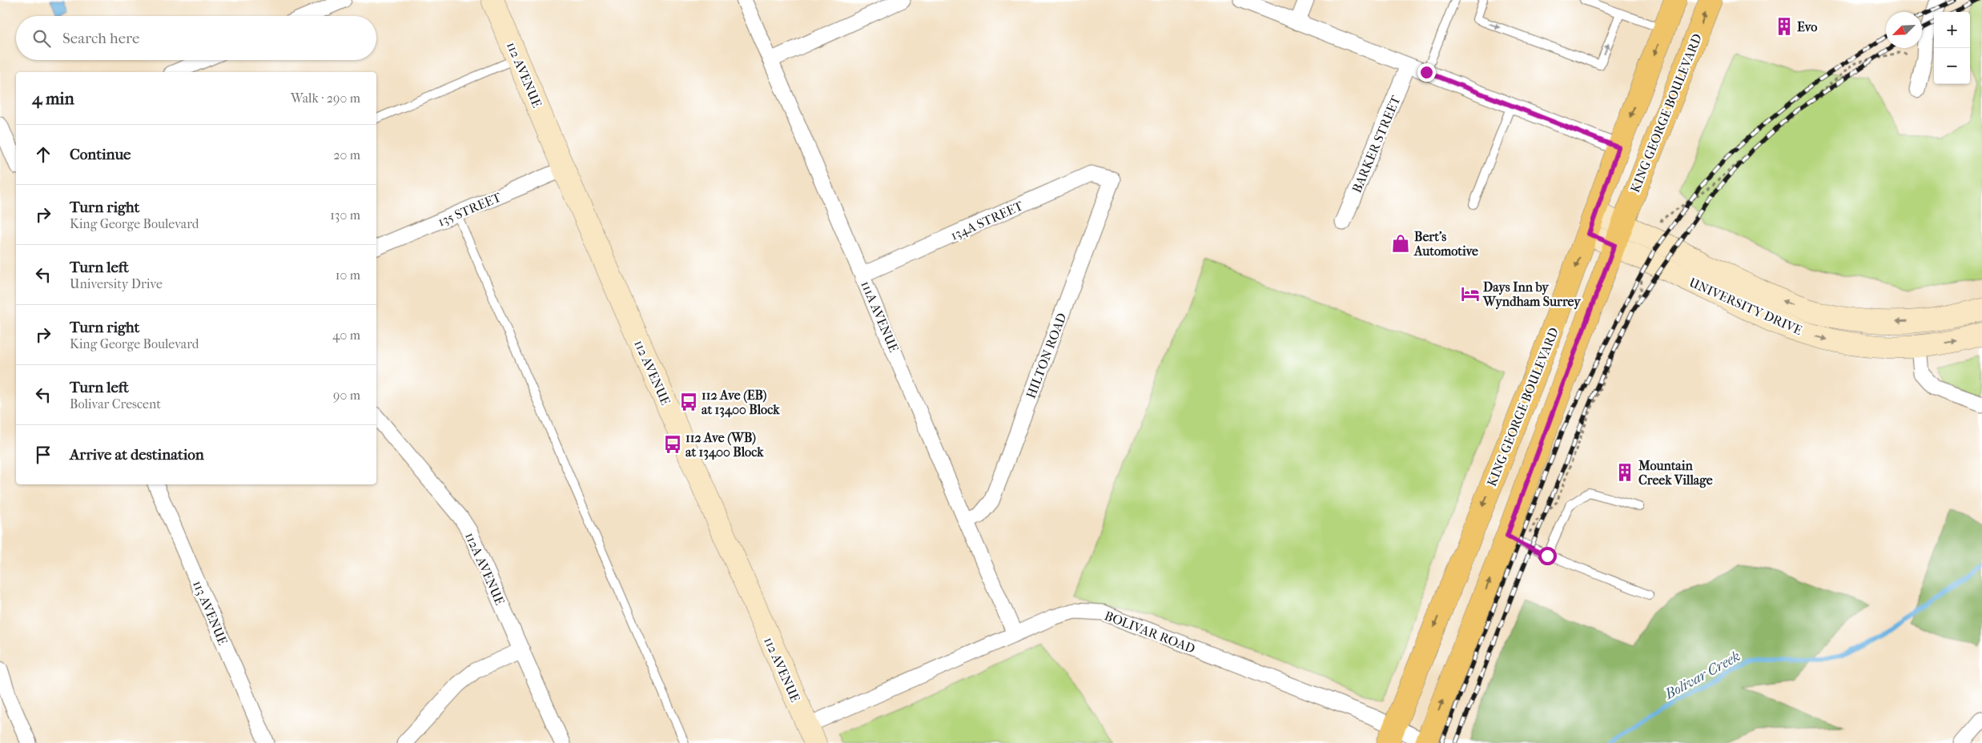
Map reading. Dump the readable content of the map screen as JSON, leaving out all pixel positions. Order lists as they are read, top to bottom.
{
  "streets": {
    "main road": ["112 AVENUE", "KING GEORGE BOULEVARD", "UNIVERSITY DRIVE"],
    "street": [
      "BARKER STREET",
      "135 STREET",
      "134A STREET",
      "111A AVENUE",
      "HILTON ROAD",
      "112A AVENUE",
      "113 AVENUE",
      "BOLIVAR ROAD"
    ]
  },
  "crossings": [
    ["112 AVENUE", "135 STREET"],
    ["112 AVENUE", "BOLIVAR ROAD"],
    ["KING GEORGE BOULEVARD", "UNIVERSITY DRIVE"],
    ["KING GEORGE BOULEVARD", "BOLIVAR ROAD"],
    ["134A STREET", "111A AVENUE"],
    ["134A STREET", "HILTON ROAD"],
    ["111A AVENUE", "HILTON ROAD"],
    ["111A AVENUE", "BOLIVAR ROAD"]
  ],
  "water": ["Bolivar Creek"],
  "places": {
    "building": ["Evo", "Mountain Creek Village"],
    "shop": ["Bert's Automotive"],
    "hotel": ["Days Inn by Wyndham Surrey"],
    "bus stop": ["112 Ave (EB) at 13400 Block", "112 Ave (WB) at 13400 Block"]
  },
  "north": "bottom left",
  "page": {
    "map_buttons": ["+", "−"],
    "search": "Search here",
    "heading": ["4 min", "Walk · 290 m"],
    "list": [
      ["Continue", "20 m"],
      ["Turn right", "King George Boulevard", "130 m"],
      ["Turn left", "University Drive", "10 m"],
      ["Turn right", "King George Boulevard", "40 m"],
      ["Turn left", "Bolivar Crescent", "90 m"],
      "Arrive at destination"
    ]
  }
}
